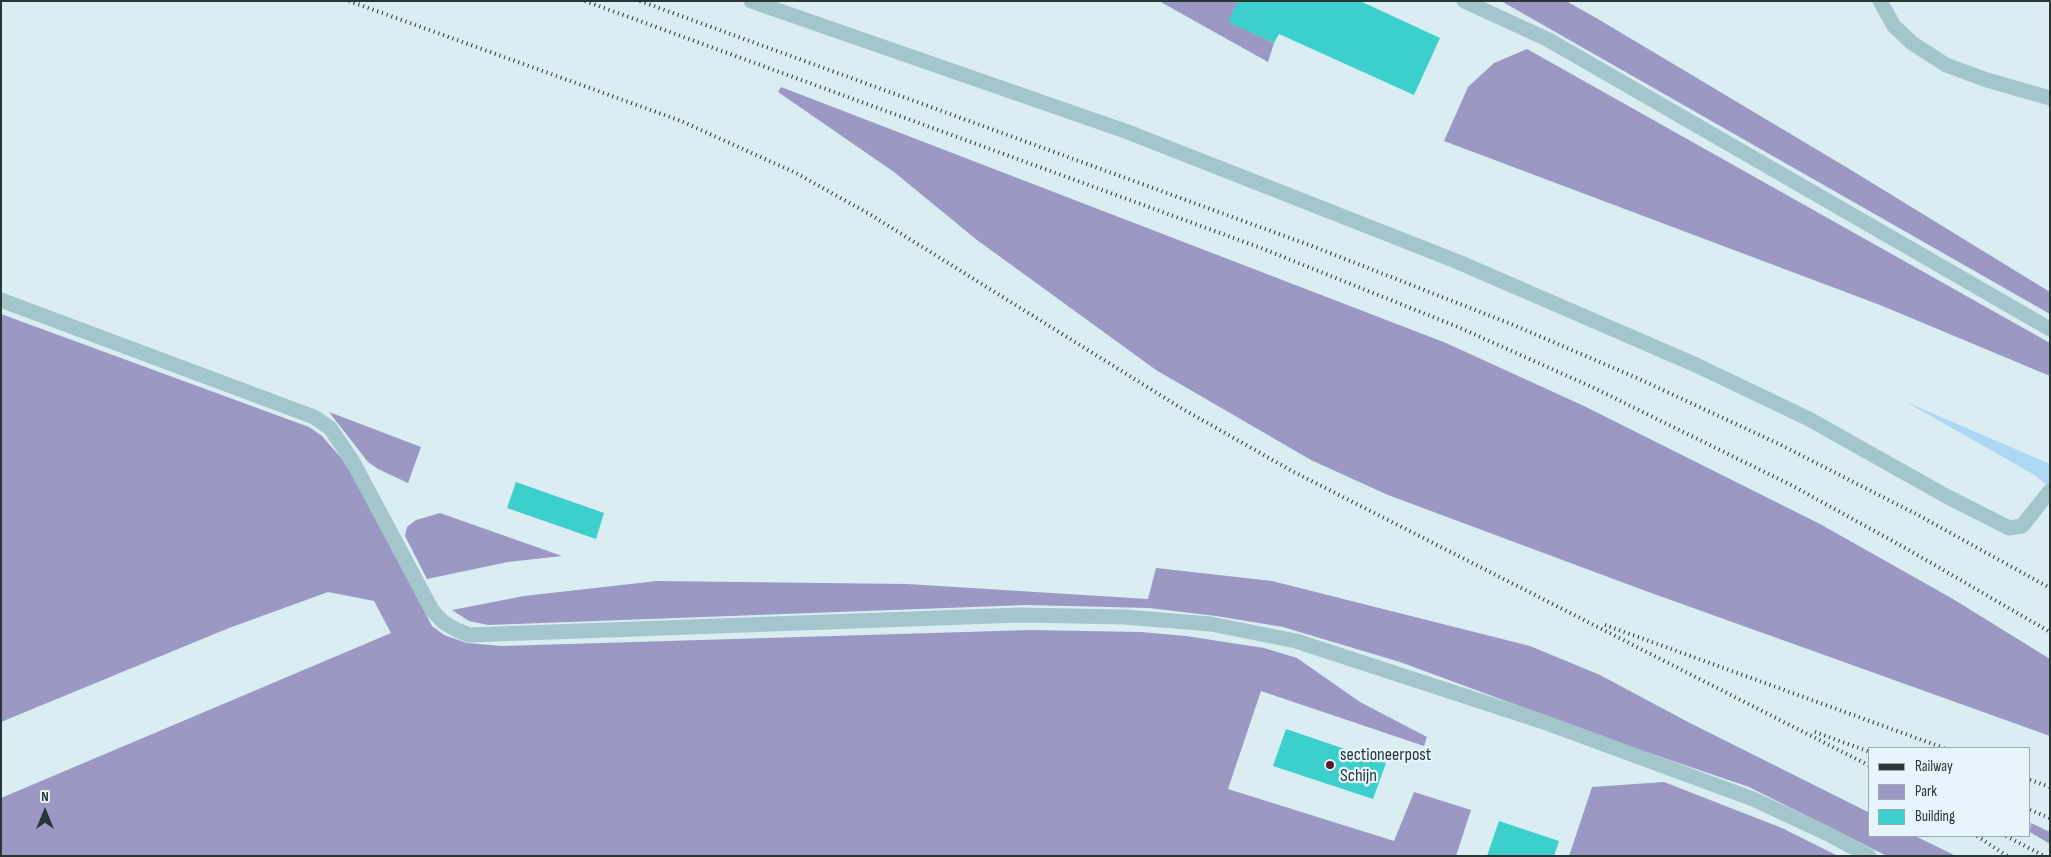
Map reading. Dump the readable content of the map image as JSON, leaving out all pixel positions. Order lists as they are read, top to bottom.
{
  "places": ["sectioneerpost Schijn"],
  "legend": ["Railway", "Park", "Building"],
  "north": "top"
}
